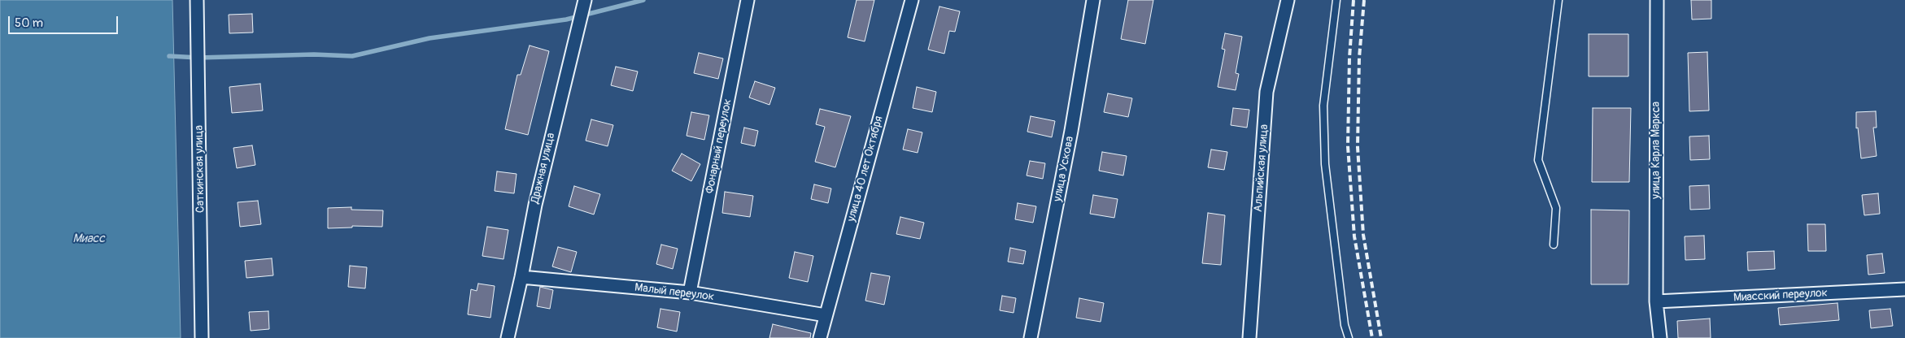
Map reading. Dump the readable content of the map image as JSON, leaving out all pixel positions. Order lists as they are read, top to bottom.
{
  "streets": {
    "street": [
      "Фонарный переулок",
      "улица Карла Маркса",
      "Дражная улица",
      "Альпийская улица",
      "Саткинская улица",
      "улица 40 лет Октября",
      "улица Ускова",
      "Малый переулок",
      "Миасский переулок"
    ]
  },
  "crossings": [
    ["Фонарный переулок", "Малый переулок"],
    ["улица Карла Маркса", "Миасский переулок"],
    ["Дражная улица", "Малый переулок"],
    ["улица 40 лет Октября", "Малый переулок"]
  ],
  "water": ["Миасс"],
  "scale_bar": "50 m"
}
